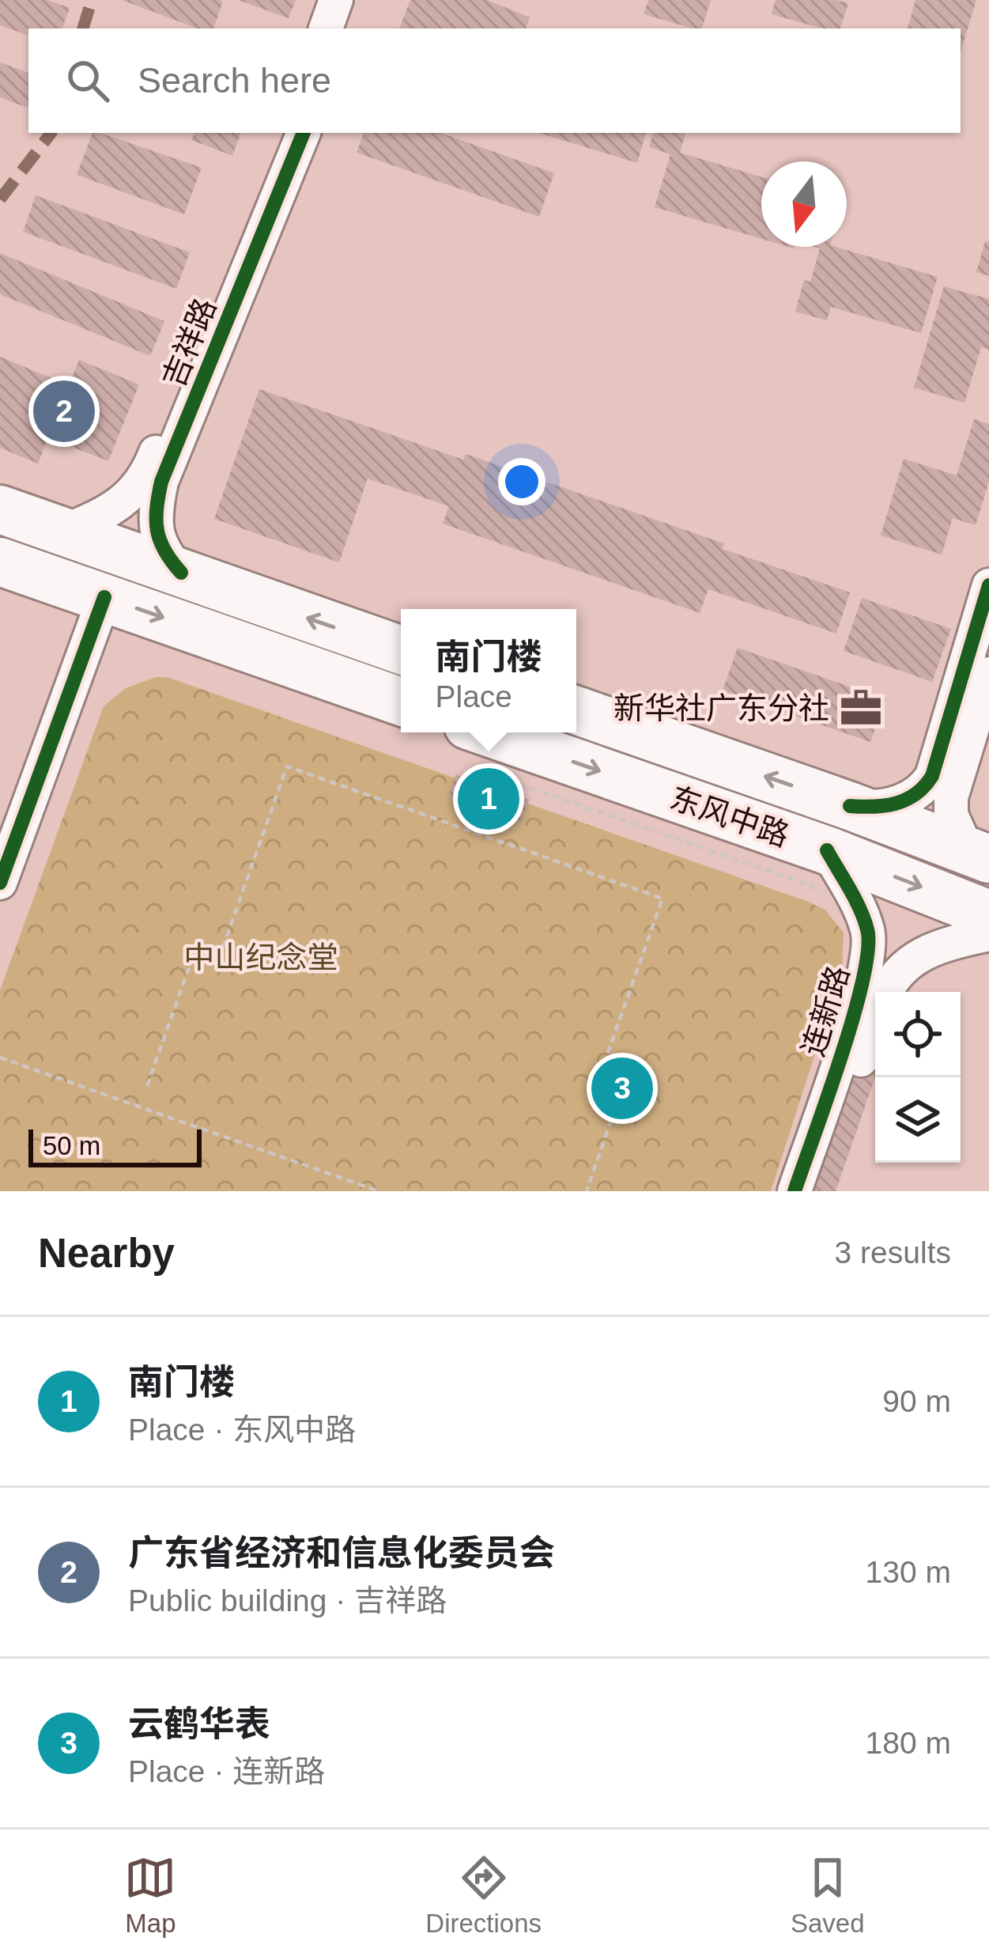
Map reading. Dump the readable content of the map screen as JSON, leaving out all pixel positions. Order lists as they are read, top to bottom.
{
  "streets": {
    "highway": ["东风中路"],
    "street": ["吉祥路", "连新路"]
  },
  "crossings": [
    ["东风中路", "连新路"]
  ],
  "parks": ["中山纪念堂"],
  "places": {
    "office": ["新华社广东分社"]
  },
  "scale_bar": "50 m",
  "north": "bottom",
  "page": {
    "search": "Search here",
    "pins": ["2", "1", "3"],
    "popup": ["南门楼", "Place"],
    "scale": "50 m",
    "heading": ["Nearby", "3 results"],
    "list": [
      {
        "mark": "1",
        "name": "南门楼",
        "note": "Place · 东风中路",
        "value": "90 m"
      },
      {
        "mark": "2",
        "name": "广东省经济和信息化委员会",
        "note": "Public building · 吉祥路",
        "value": "130 m"
      },
      {
        "mark": "3",
        "name": "云鹤华表",
        "note": "Place · 连新路",
        "value": "180 m"
      }
    ],
    "nav": ["Map", "Directions", "Saved"]
  }
}
